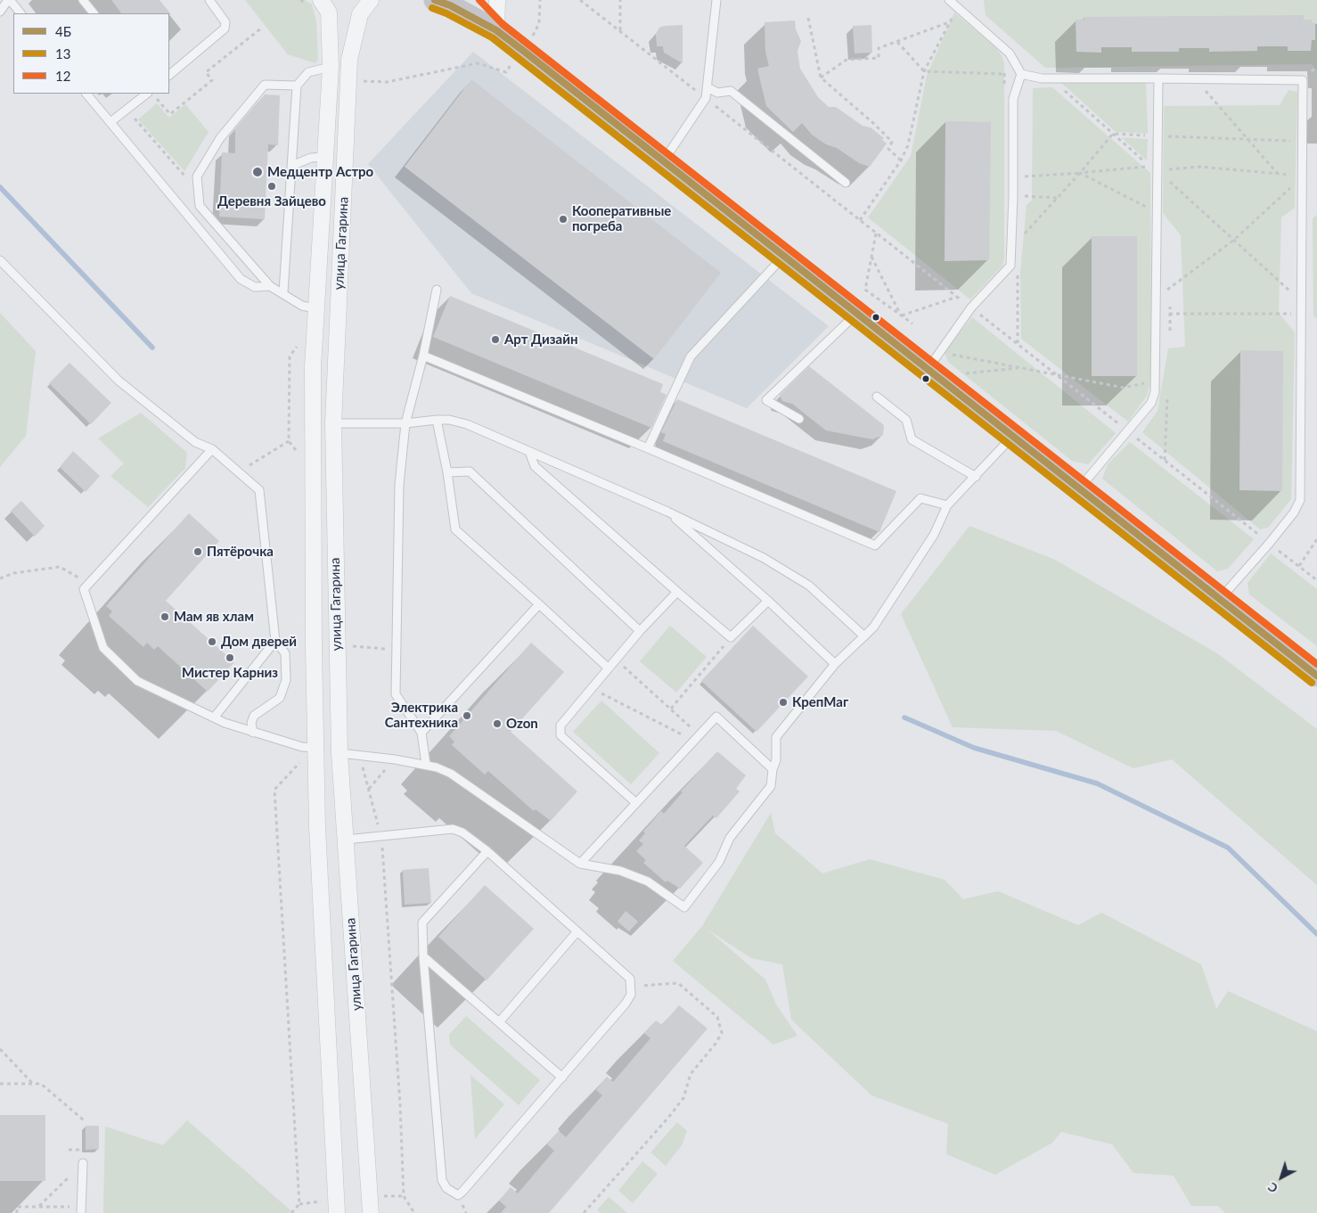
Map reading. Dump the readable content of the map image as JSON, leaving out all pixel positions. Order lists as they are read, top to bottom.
{
  "streets": {
    "street": ["улица Гагарина"]
  },
  "places": [
    "Медцентр Астро",
    "Деревня Зайцево",
    "Кооперативные погреба",
    "Арт Дизайн",
    "Пятёрочка",
    "Мам яв хлам",
    "Дом дверей",
    "Мистер Карниз",
    "КрепМаг",
    "Электрика Сантехника",
    "Ozon"
  ],
  "lines": ["transit line 4Б", "transit line 12", "transit line 13"],
  "legend": ["4Б", "13", "12"],
  "north": "bottom left"
}
